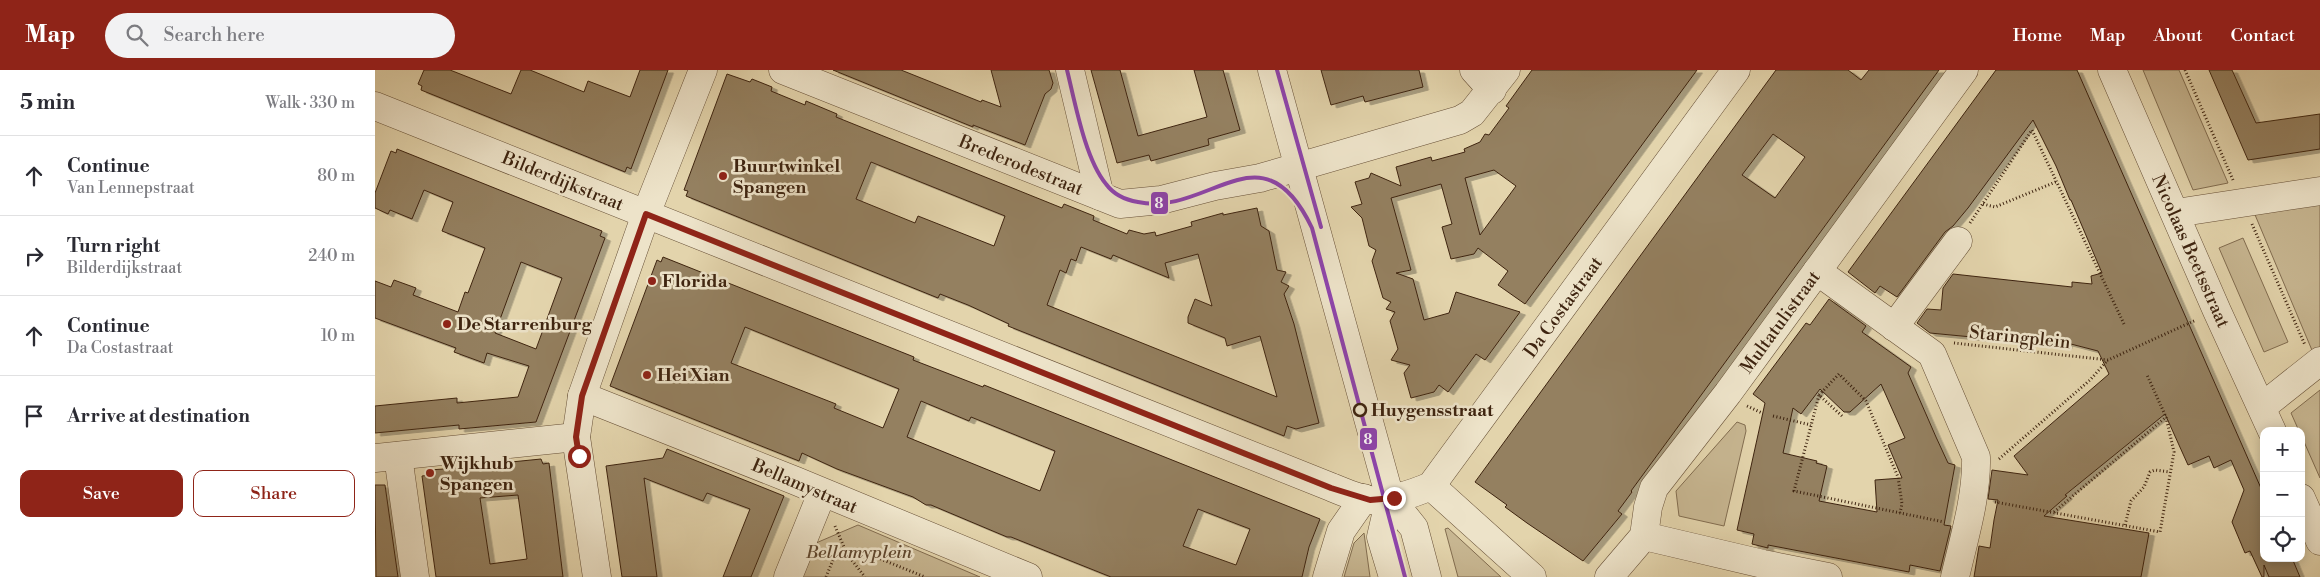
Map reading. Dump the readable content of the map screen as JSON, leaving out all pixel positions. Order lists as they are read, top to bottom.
{
  "streets": {
    "street": [
      "Brederodestraat",
      "Bilderdijkstraat",
      "Nicolaas Beetsstraat",
      "Da Costastraat",
      "Multatulistraat",
      "Bellamystraat"
    ],
    "path": ["Staringplein"]
  },
  "parks": ["Bellamyplein"],
  "places": [
    "Buurtwinkel Spangen",
    "Florida",
    "De Starrenburg",
    "Hei Xian",
    "Huygensstraat",
    "Wijkhub Spangen"
  ],
  "lines": ["transit line 8"],
  "page": {
    "header": "Map",
    "search": "Search here",
    "nav": [
      "Home",
      "Map",
      "About",
      "Contact"
    ],
    "heading": ["5 min", "Walk · 330 m"],
    "list": [
      ["Continue", "Van Lennepstraat", "80 m"],
      ["Turn right", "Bilderdijkstraat", "240 m"],
      ["Continue", "Da Costastraat", "10 m"],
      "Arrive at destination"
    ],
    "map_buttons": ["+", "−"],
    "buttons": ["Save", "Share"]
  }
}
